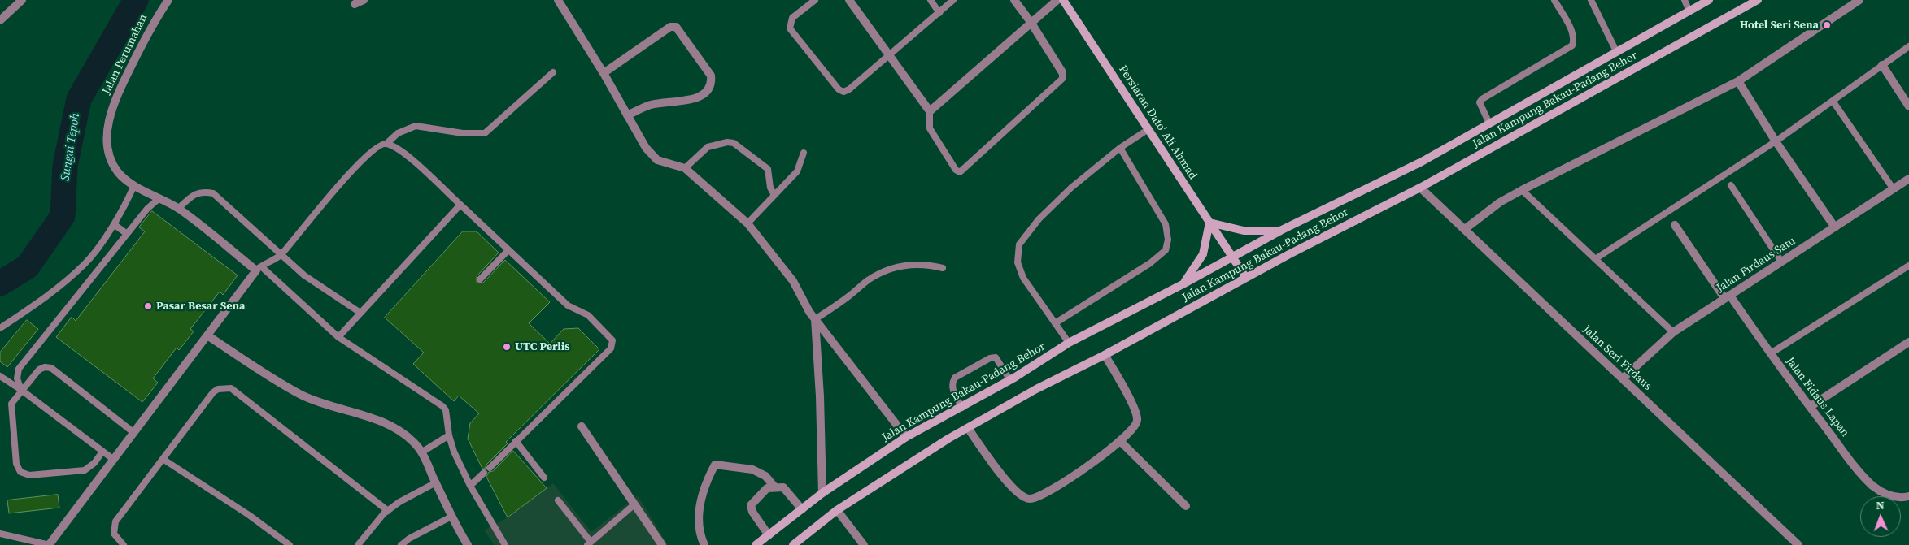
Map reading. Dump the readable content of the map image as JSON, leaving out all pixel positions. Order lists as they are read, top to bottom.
{
  "streets": {
    "street": [
      "Jalan Perumahan",
      "Jalan Kampung Bakau-Padang Behor",
      "Persiaran Dato' Ali Ahmad",
      "Jalan Firdaus Satu",
      "Jalan Seri Firdaus",
      "Jalan Fidaus Lapan"
    ]
  },
  "crossings": [
    ["Jalan Kampung Bakau-Padang Behor", "Persiaran Dato' Ali Ahmad"],
    ["Jalan Kampung Bakau-Padang Behor", "Jalan Seri Firdaus"],
    ["Jalan Firdaus Satu", "Jalan Seri Firdaus"],
    ["Jalan Firdaus Satu", "Jalan Fidaus Lapan"]
  ],
  "water": ["Sungai Tepoh"],
  "places": ["Hotel Seri Sena", "Pasar Besar Sena", "UTC Perlis"],
  "north": "top"
}
